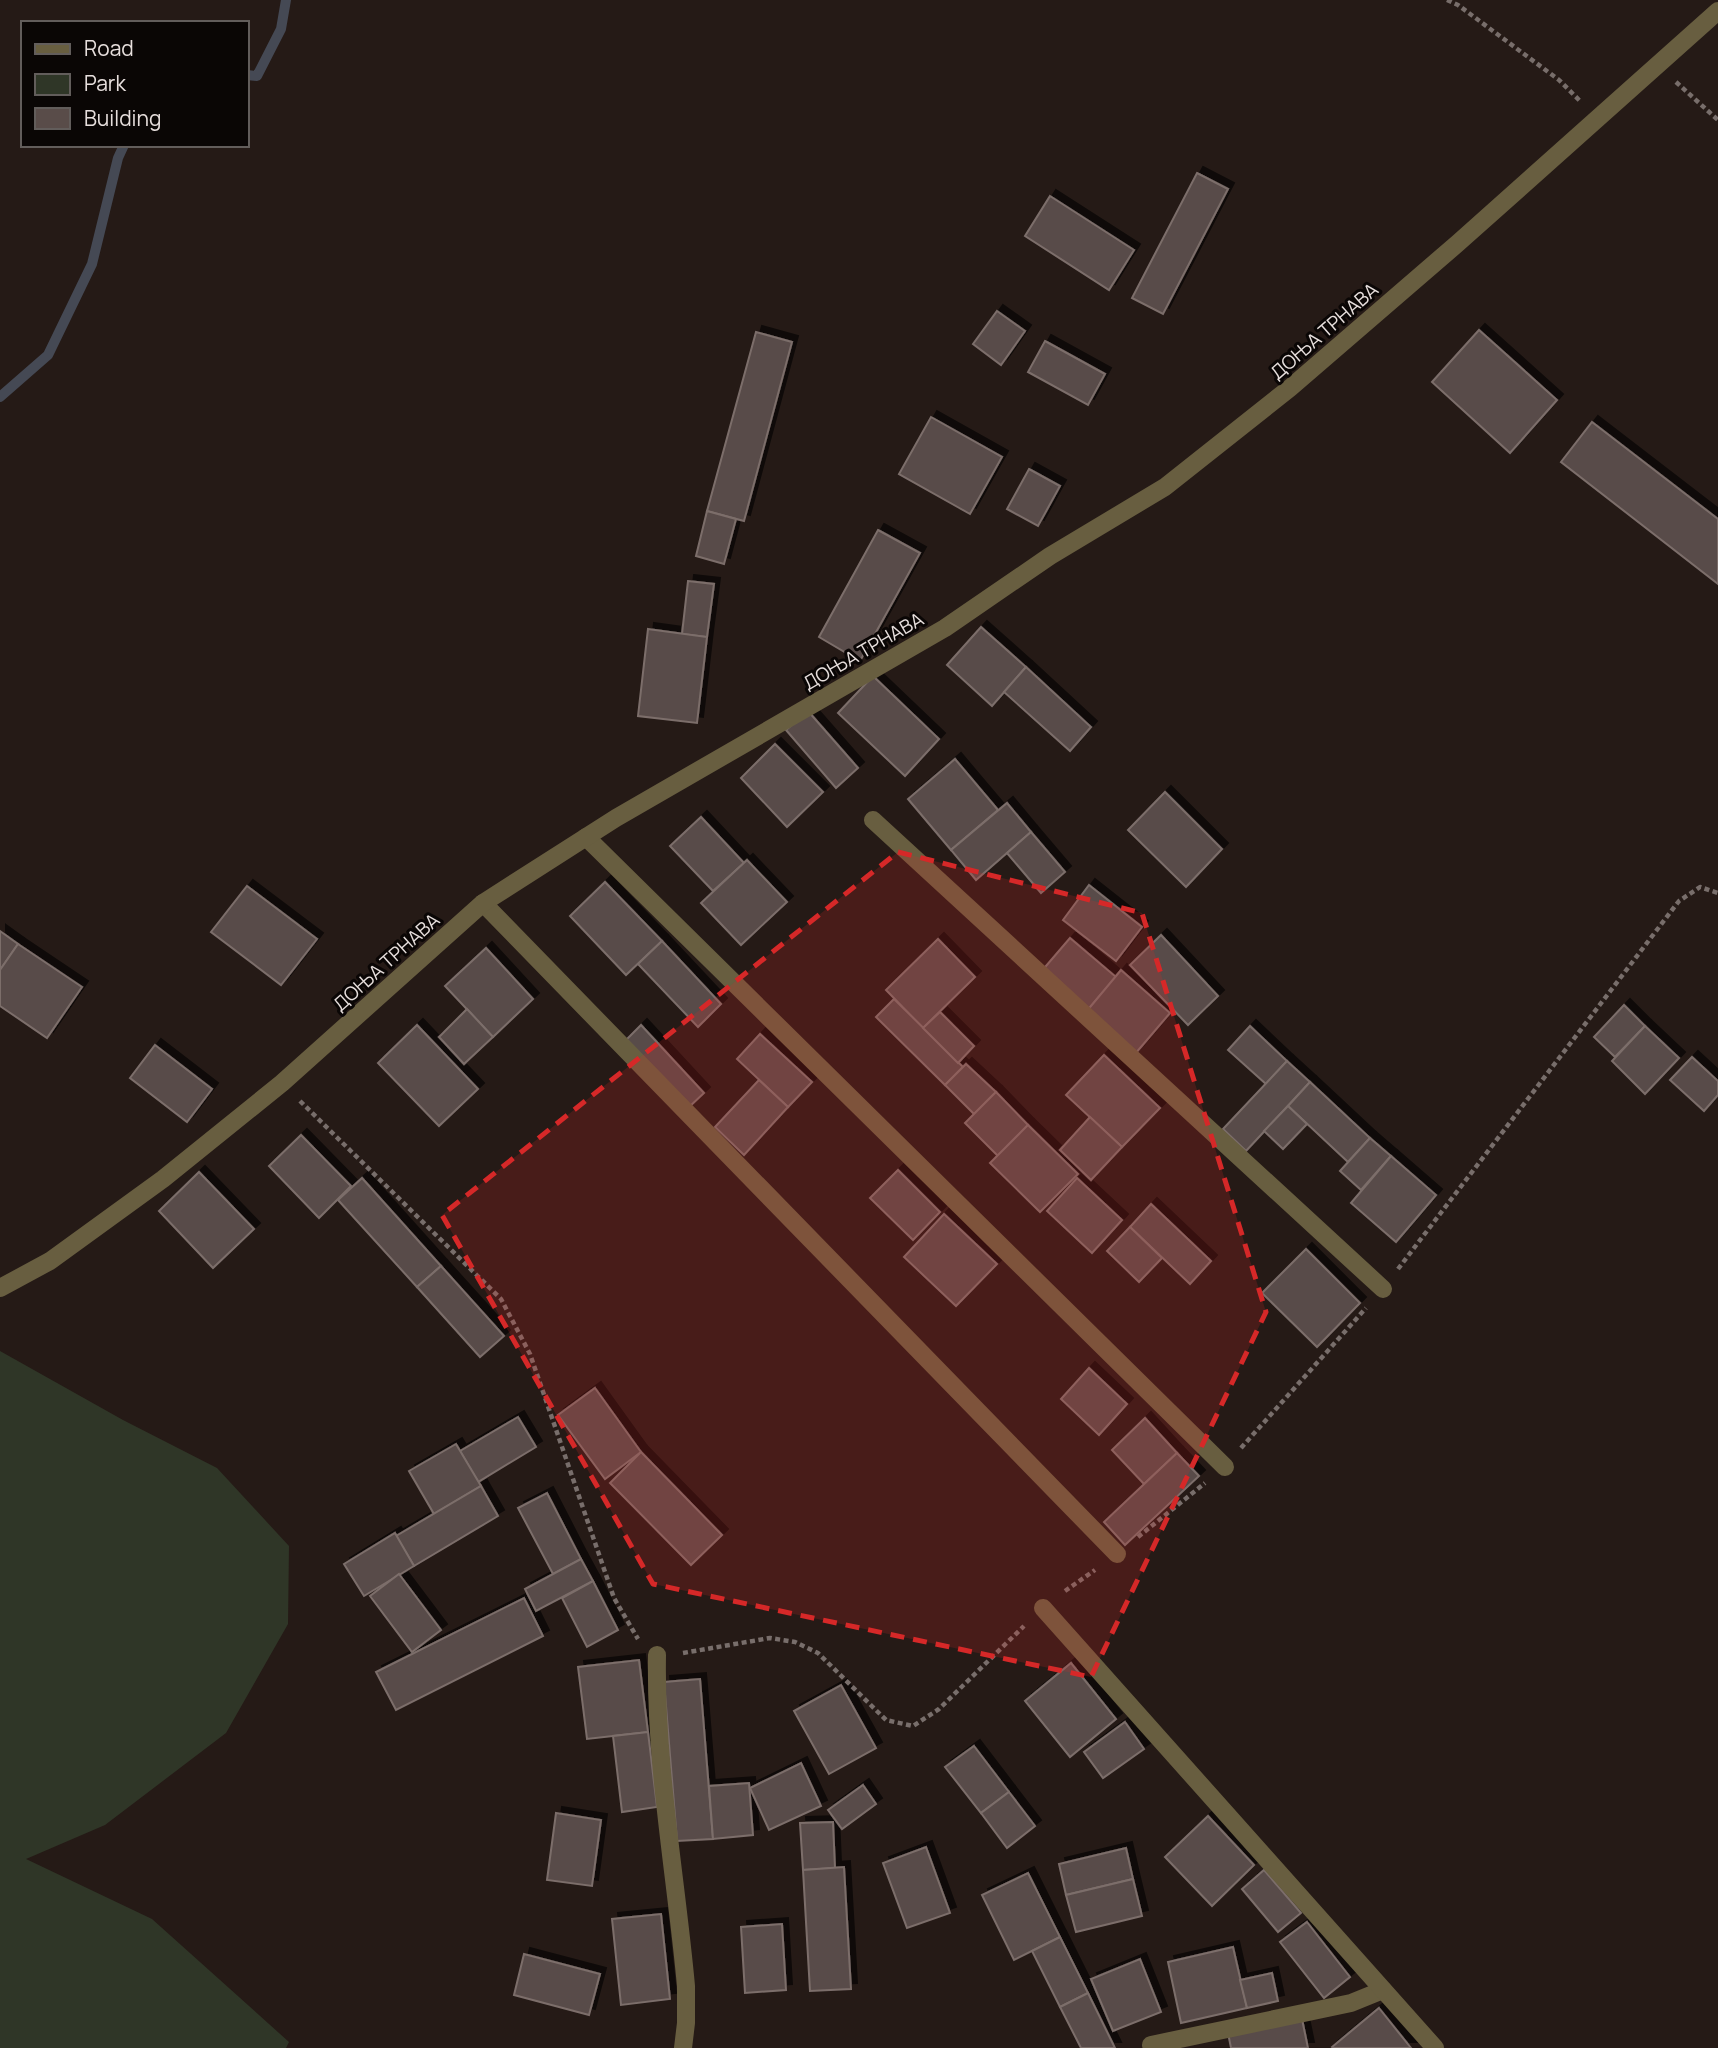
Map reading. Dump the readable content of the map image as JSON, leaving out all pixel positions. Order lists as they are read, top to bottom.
{
  "streets": {
    "street": ["ДОЊА ТРНАВА"]
  },
  "legend": ["Road", "Park", "Building"]
}
